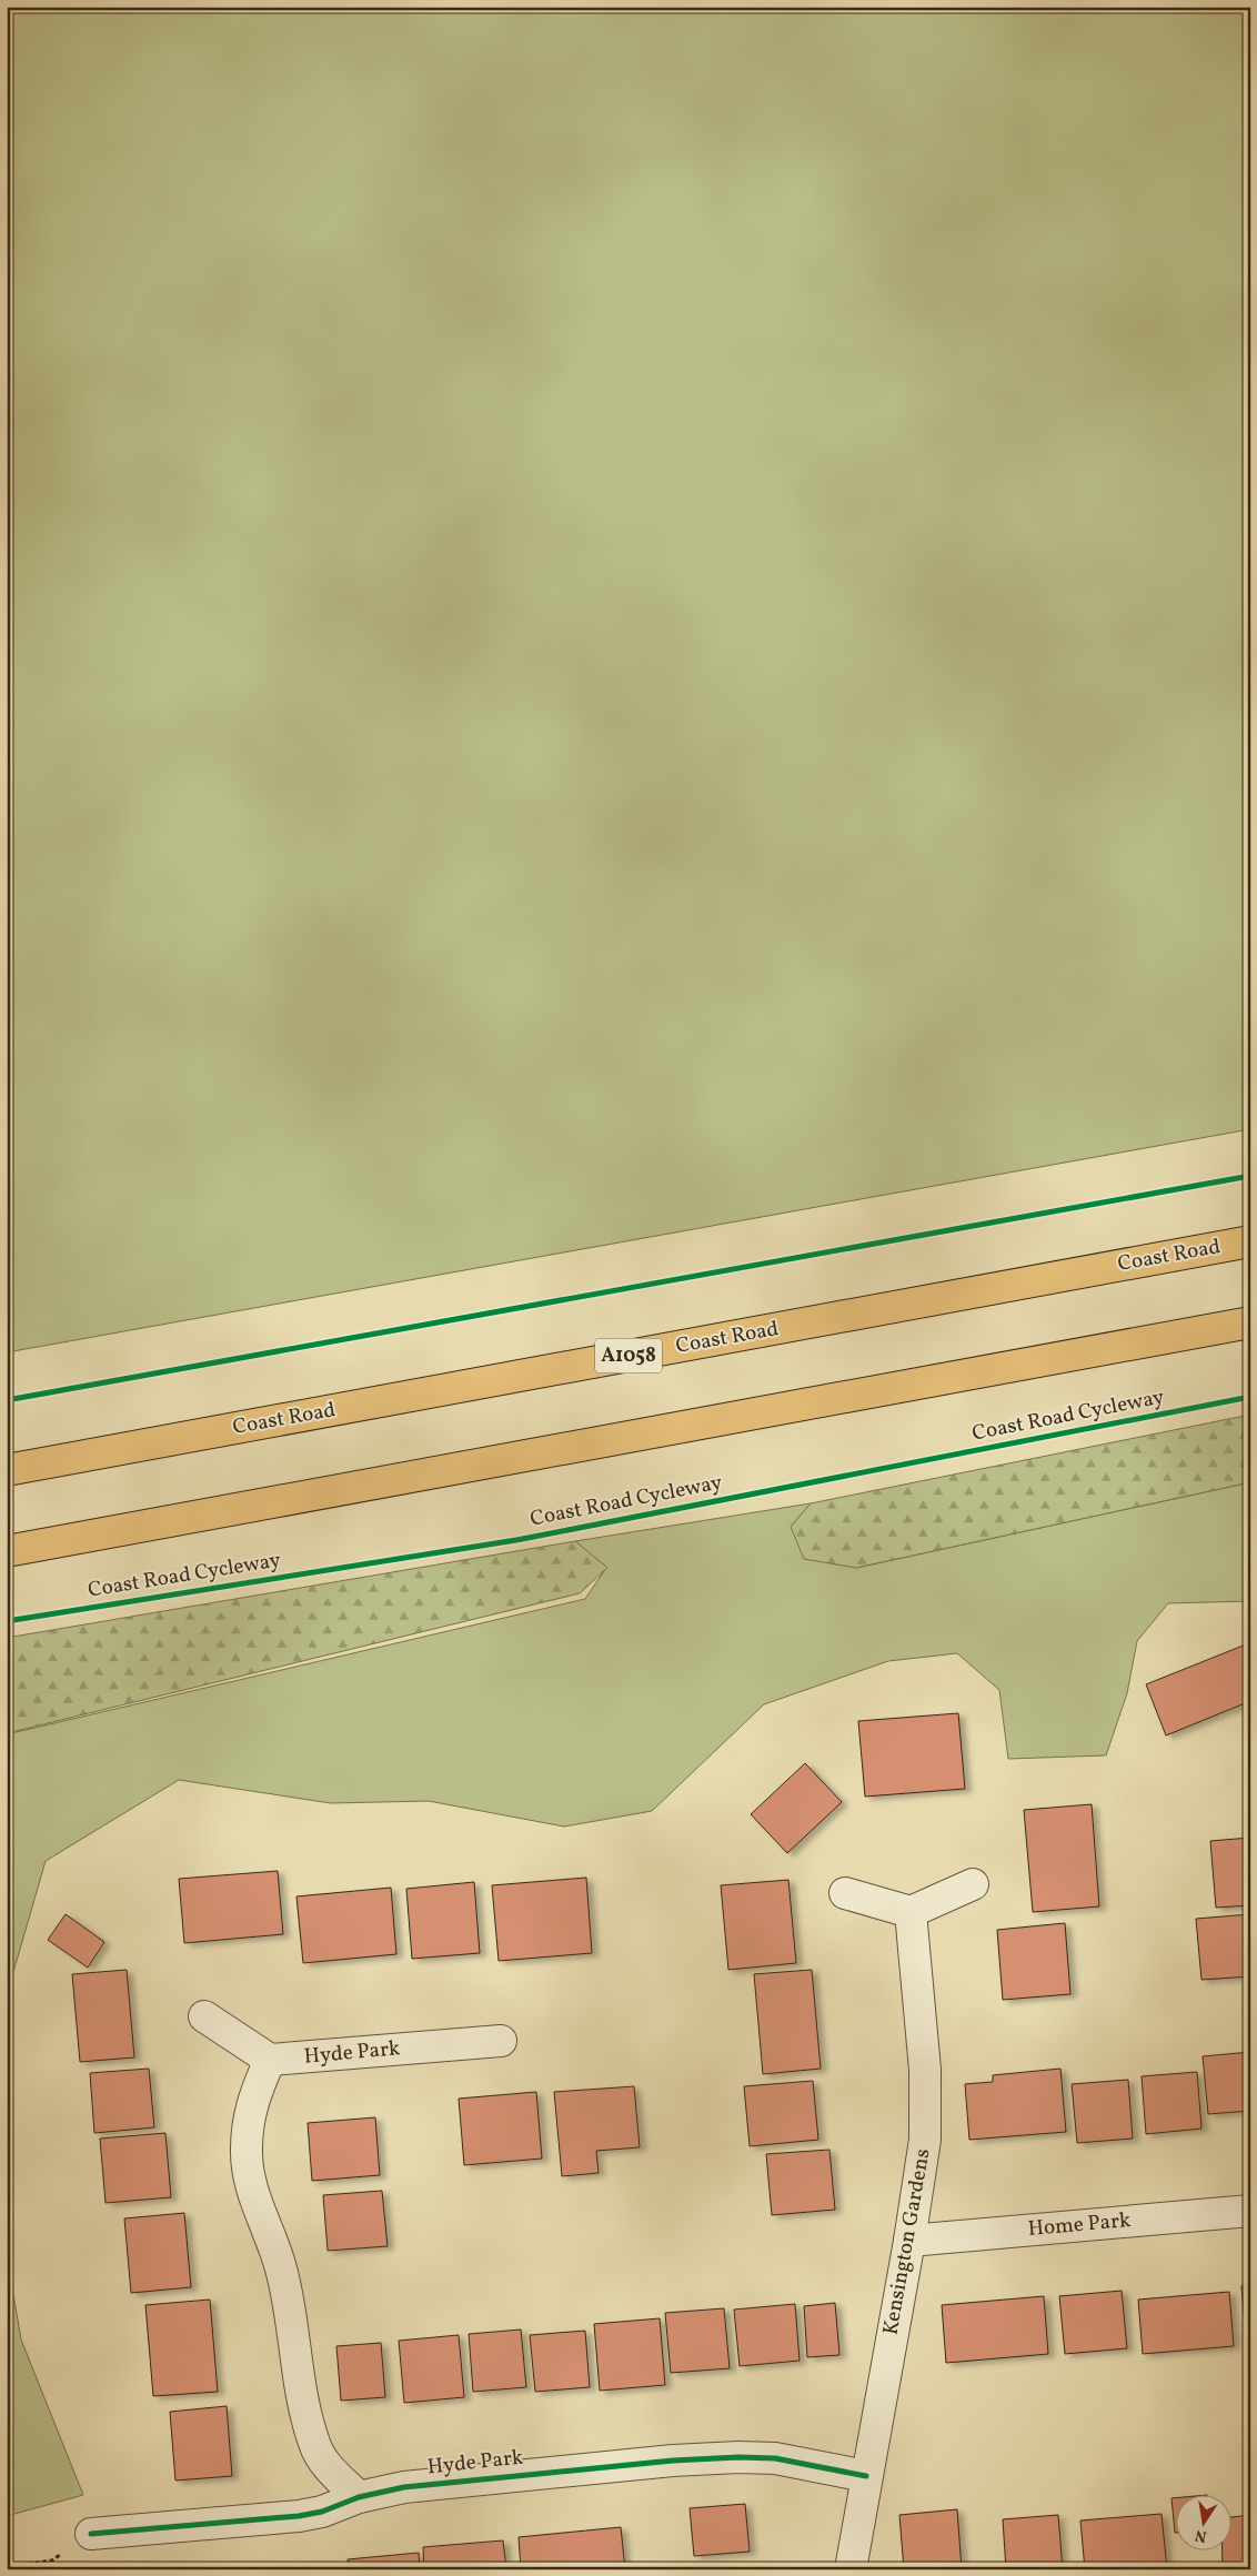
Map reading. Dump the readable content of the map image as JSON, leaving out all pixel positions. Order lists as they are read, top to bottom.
{
  "streets": {
    "highway": ["Coast Road", "A1058"],
    "street": ["Hyde Park", "Home Park", "Kensington Gardens"],
    "cycle path": ["Coast Road Cycleway"]
  },
  "crossings": [
    ["Hyde Park", "Kensington Gardens"],
    ["Home Park", "Kensington Gardens"]
  ],
  "north": "bottom"
}
